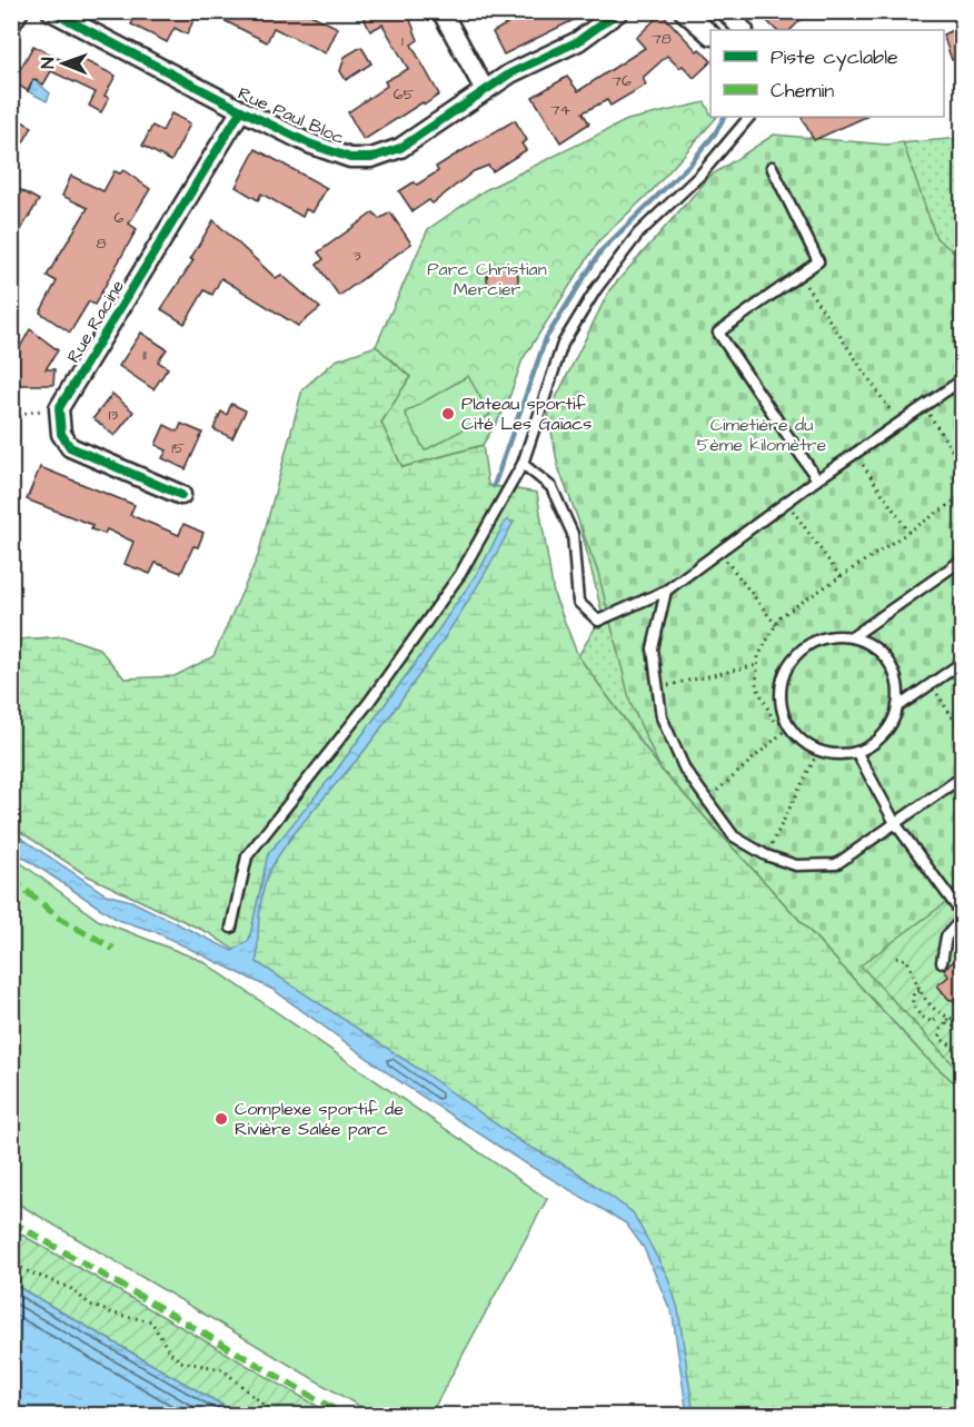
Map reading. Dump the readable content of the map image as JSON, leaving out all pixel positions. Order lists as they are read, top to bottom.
{
  "streets": {
    "street": ["Rue Paul Bloc", "Rue Racine"]
  },
  "crossings": [
    ["Rue Paul Bloc", "Rue Racine"]
  ],
  "parks": ["Parc Christian Mercier", "Cimetière du 5ème kilomètre"],
  "places": ["Plateau sportif Cité Les Gaïacs", "Complexe sportif de Rivière Salée parc"],
  "house_numbers": [
    "78",
    "1",
    "76",
    "65",
    "74",
    "6",
    "8",
    "3",
    "11",
    "13",
    "15"
  ],
  "legend": ["Piste cyclable", "Chemin"],
  "north": "left"
}
